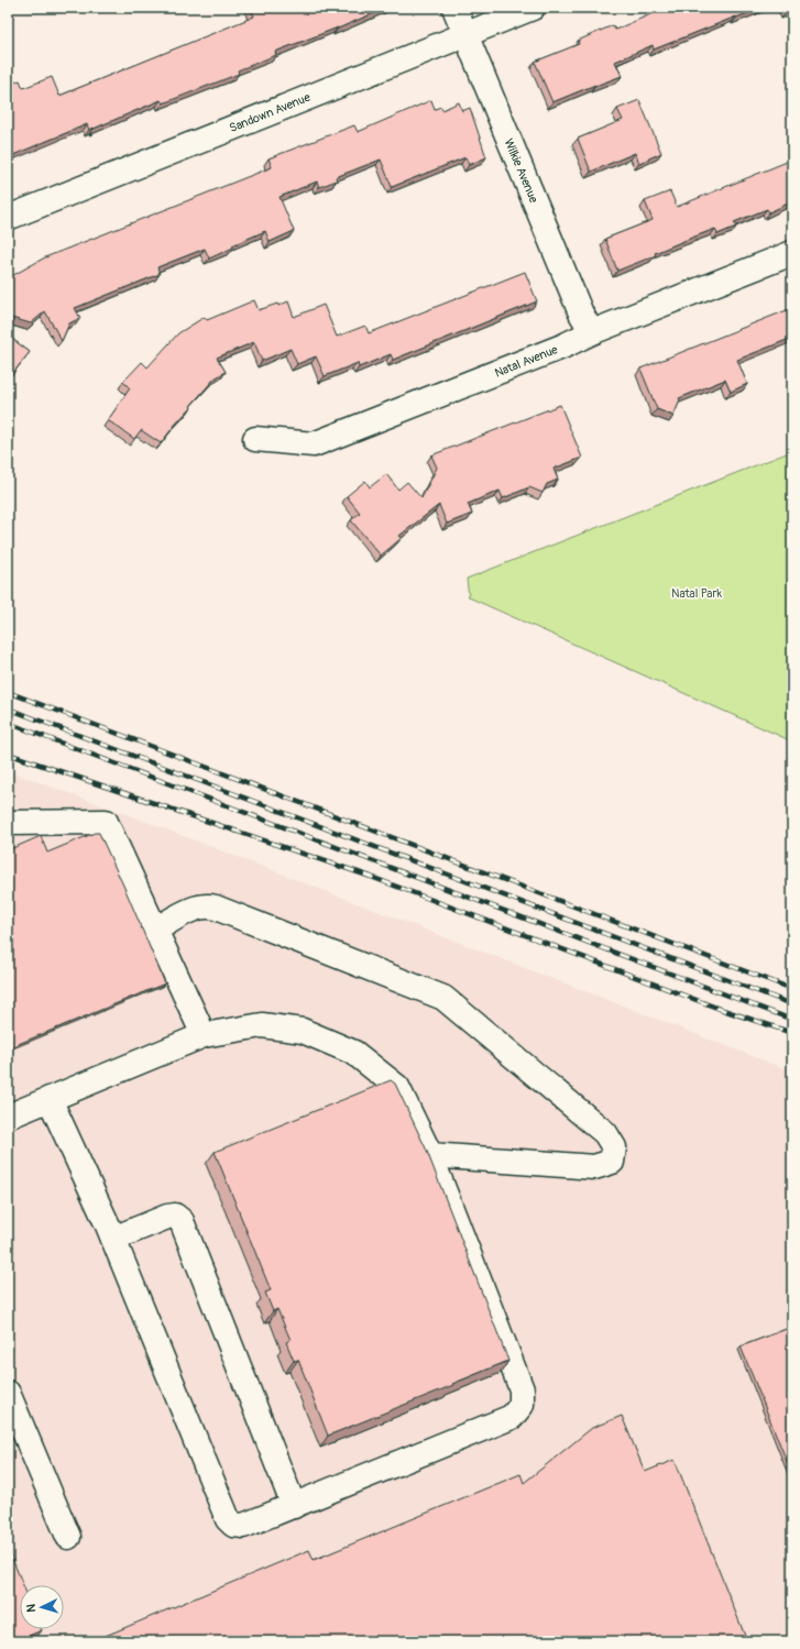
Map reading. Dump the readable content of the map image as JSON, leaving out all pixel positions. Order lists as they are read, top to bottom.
{
  "streets": {
    "street": ["Sandown Avenue", "Wilkie Avenue", "Natal Avenue"]
  },
  "crossings": [
    ["Sandown Avenue", "Wilkie Avenue"],
    ["Wilkie Avenue", "Natal Avenue"]
  ],
  "parks": ["Natal Park"],
  "north": "left"
}
